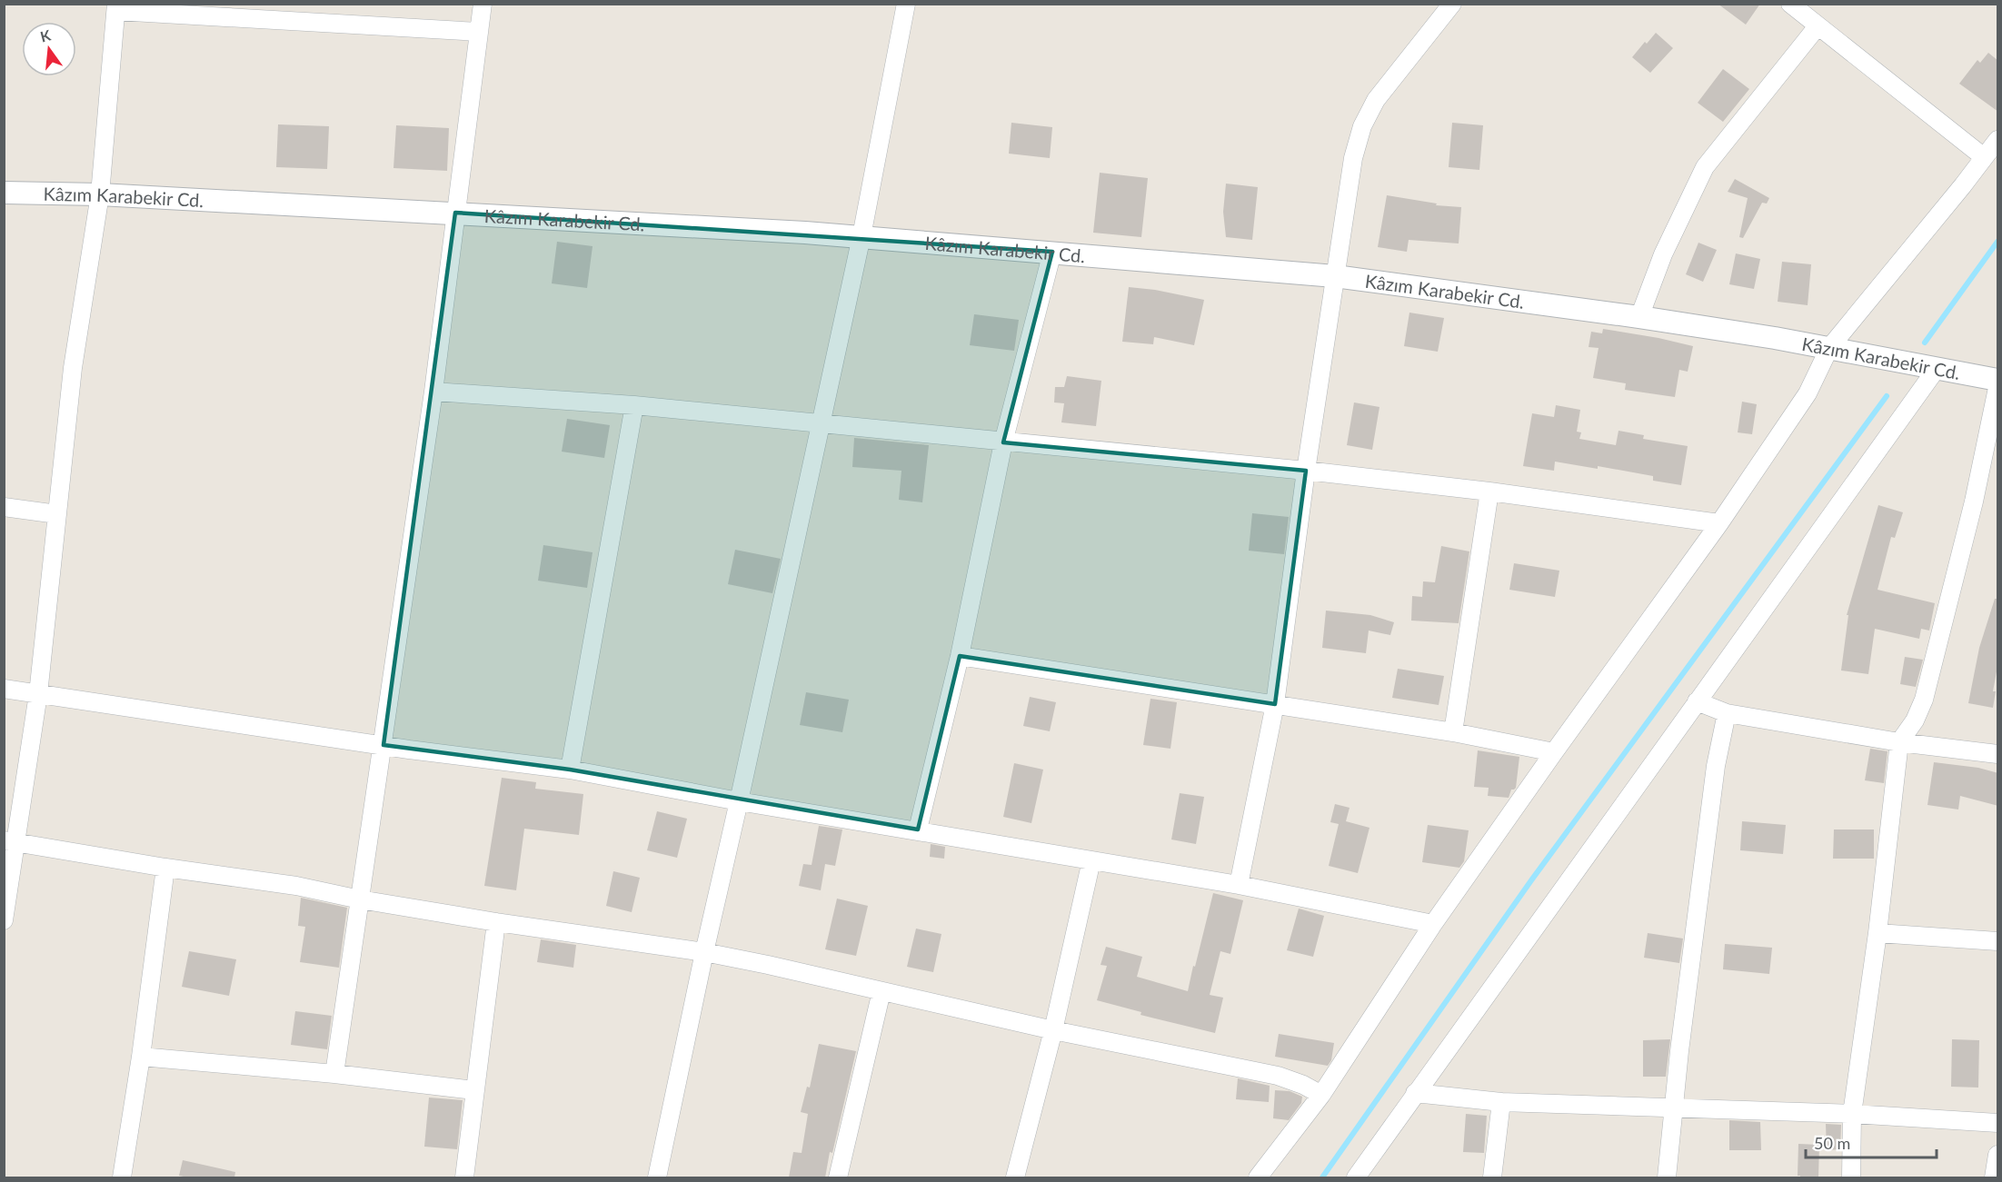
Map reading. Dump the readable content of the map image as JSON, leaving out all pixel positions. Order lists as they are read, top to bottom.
{
  "streets": {
    "street": ["Kâzım Karabekir Cd."]
  },
  "scale_bar": "50 m",
  "north": "top"
}
